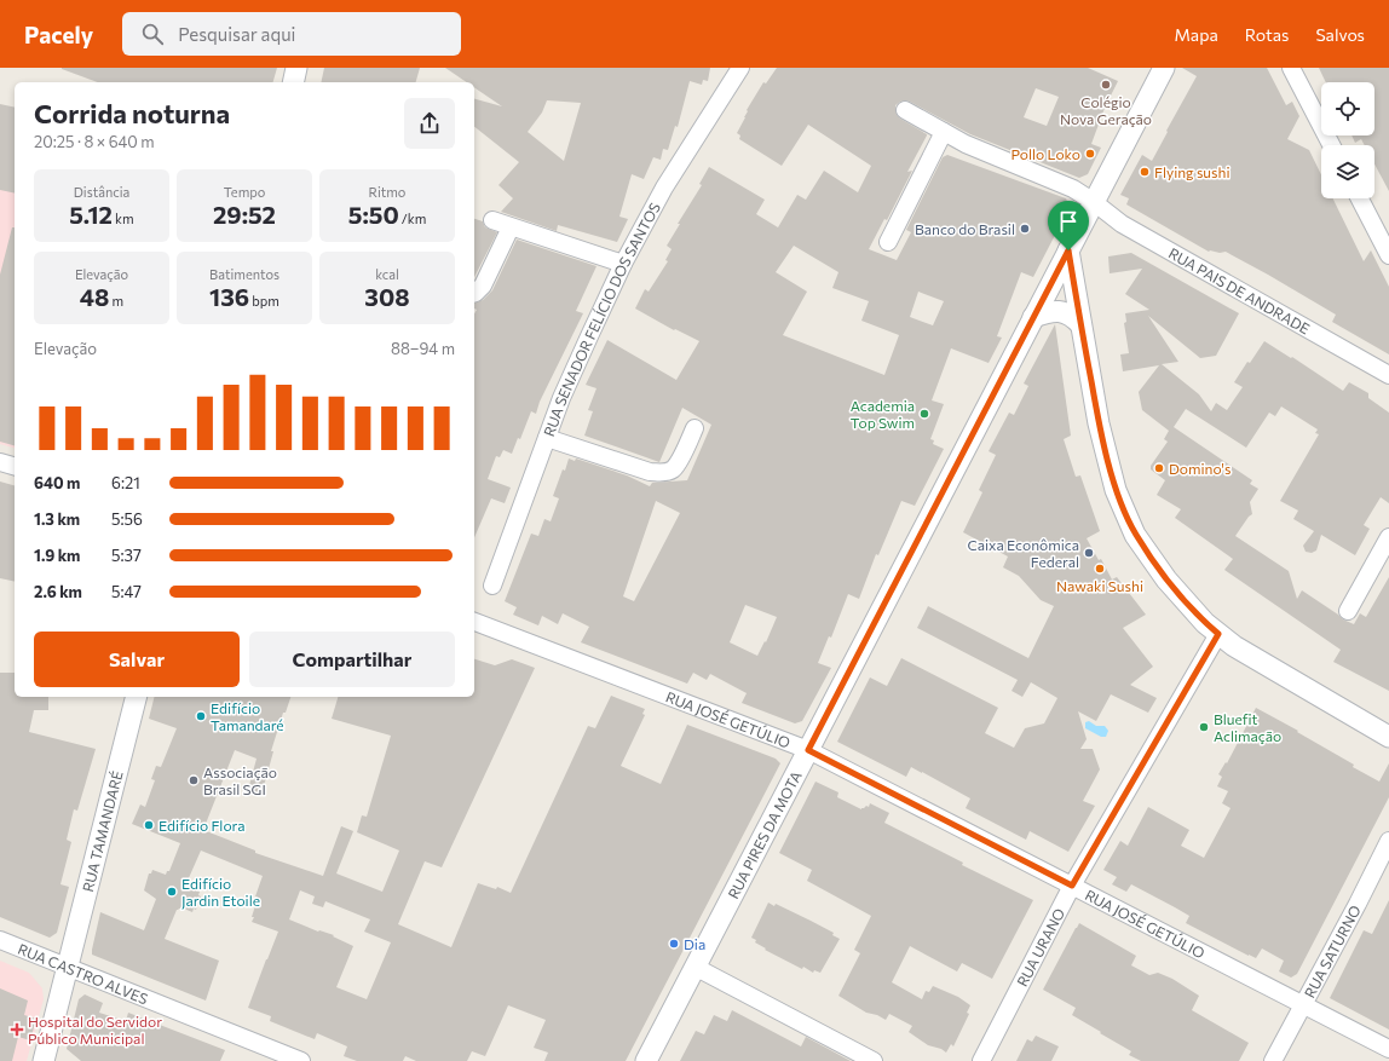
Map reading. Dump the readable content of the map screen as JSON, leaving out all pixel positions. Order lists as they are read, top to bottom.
{
  "streets": {
    "street": [
      "RUA PAIS DE ANDRADE",
      "RUA SENADOR FELÍCIO DOS SANTOS",
      "RUA JOSÉ GETÚLIO",
      "RUA TAMANDARÉ",
      "RUA PIRES DA MOTA",
      "RUA URANO",
      "RUA SATURNO",
      "RUA CASTRO ALVES"
    ]
  },
  "crossings": [
    ["RUA PAIS DE ANDRADE", "RUA PIRES DA MOTA"],
    ["RUA JOSÉ GETÚLIO", "RUA PIRES DA MOTA"],
    ["RUA JOSÉ GETÚLIO", "RUA URANO"],
    ["RUA JOSÉ GETÚLIO", "RUA SATURNO"],
    ["RUA TAMANDARÉ", "RUA CASTRO ALVES"]
  ],
  "places": {
    "other": [
      "Colégio Nova Geração",
      "Pollo Loko",
      "Flying sushi",
      "Banco do Brasil",
      "Academia Top Swim",
      "Domino's",
      "Caixa Econômica Federal",
      "Nawaki Sushi",
      "Edifício Tamandaré",
      "Bluefit Aclimação",
      "Associação Brasil SGI",
      "Edifício Flora",
      "Edifício Jardin Etoile",
      "Dia"
    ],
    "health": ["Hospital do Servidor Público Municipal"]
  },
  "page": {
    "header": "Pacely",
    "search": "Pesquisar aqui",
    "nav": ["Mapa", "Rotas", "Salvos"],
    "heading": ["Corrida noturna", "20:25 · 8 × 640 m"],
    "stats": [
      ["Distância", "5.12 km"],
      ["Tempo", "29:52"],
      ["Ritmo", "5:50 /km"],
      ["Elevação", "48 m"],
      ["Batimentos", "136 bpm"],
      ["kcal", "308"]
    ],
    "chart": ["Elevação", "88–94 m"],
    "list": [
      {
        "name": "640 m",
        "note": "6:21"
      },
      {
        "name": "1.3 km",
        "note": "5:56"
      },
      {
        "name": "1.9 km",
        "note": "5:37"
      },
      {
        "name": "2.6 km",
        "note": "5:47"
      }
    ],
    "buttons": ["Salvar", "Compartilhar"]
  }
}
